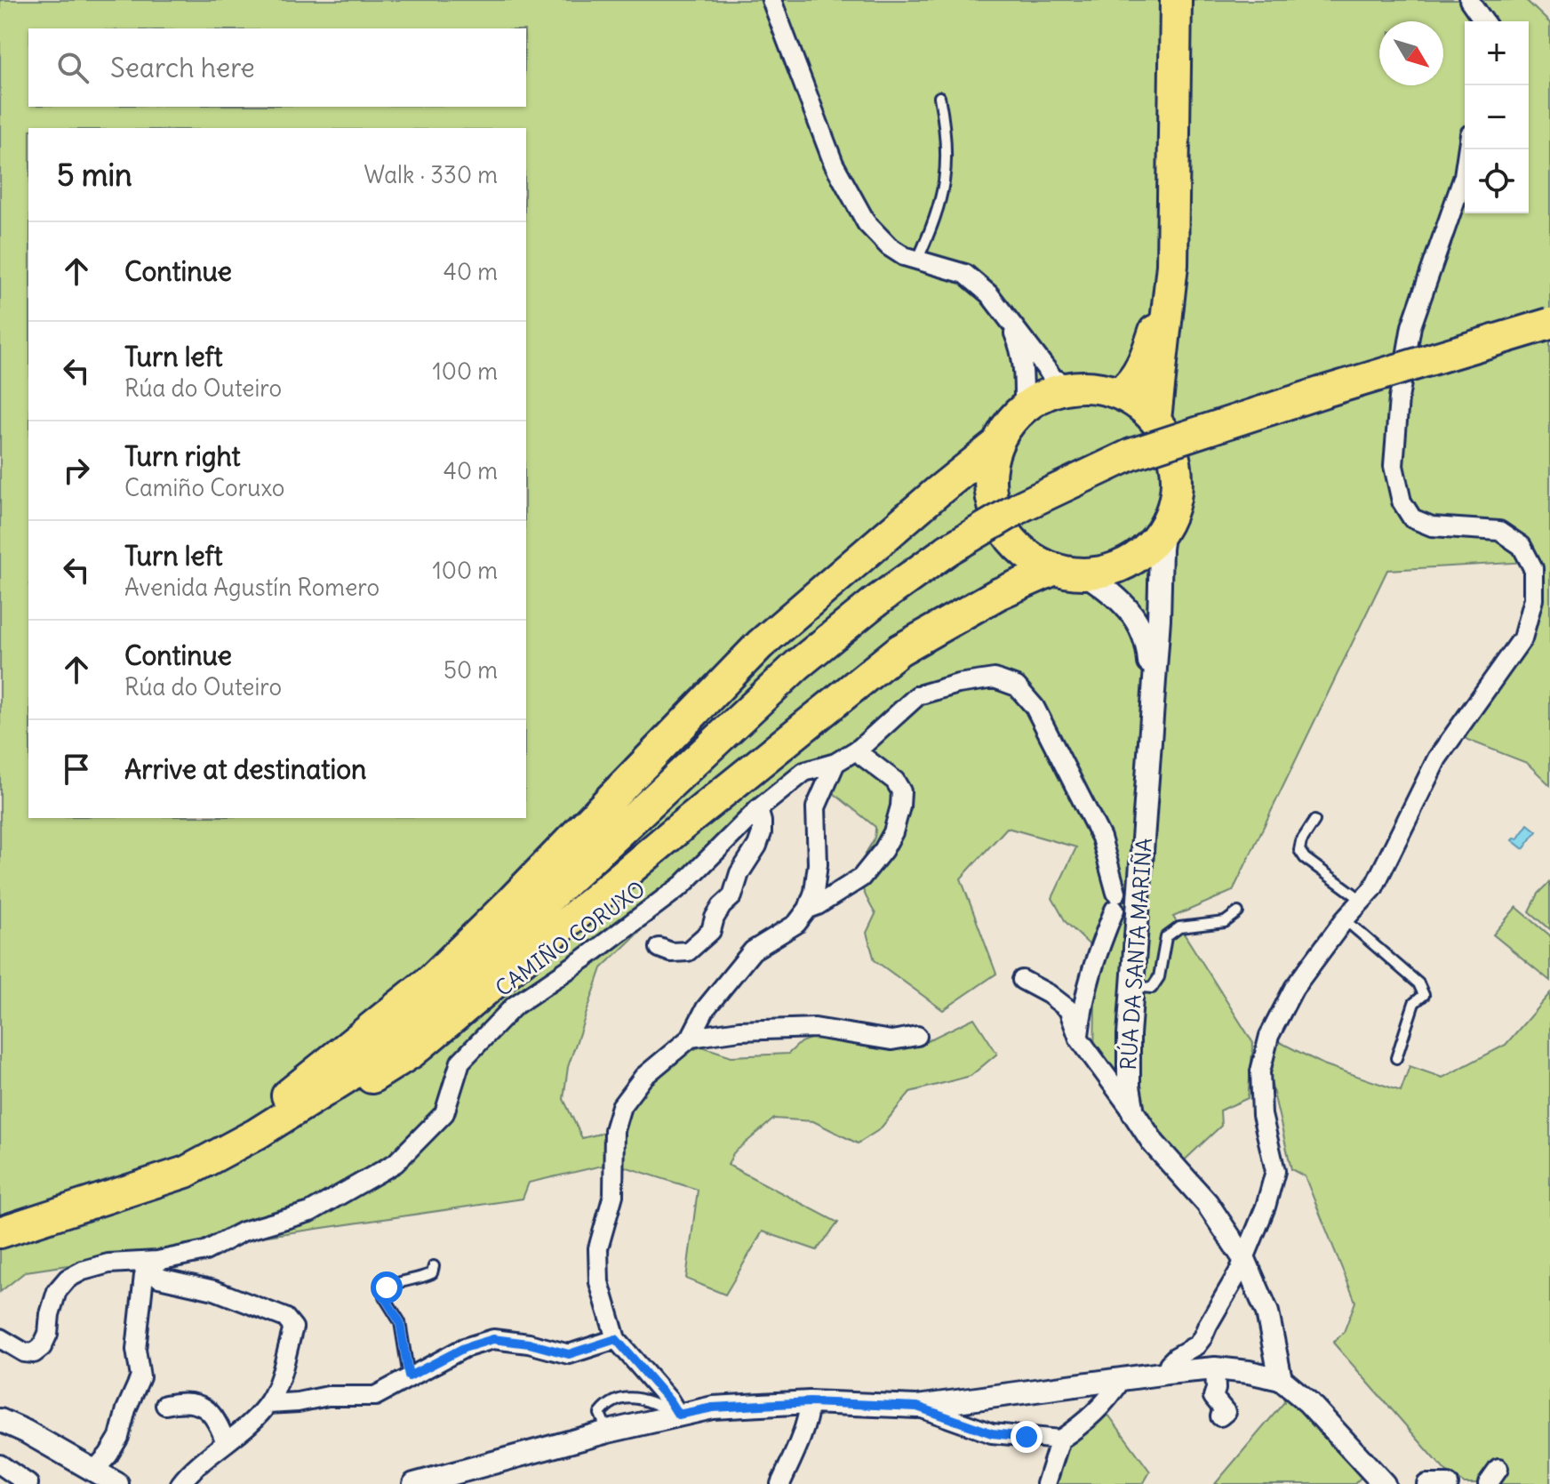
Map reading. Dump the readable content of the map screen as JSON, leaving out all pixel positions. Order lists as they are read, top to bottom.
{
  "streets": {
    "street": ["CAMIÑO CORUXO", "RÚA DA SANTA MARIÑA"]
  },
  "north": "bottom right",
  "page": {
    "map_buttons": ["+", "−"],
    "search": "Search here",
    "heading": ["5 min", "Walk · 330 m"],
    "list": [
      ["Continue", "40 m"],
      ["Turn left", "Rúa do Outeiro", "100 m"],
      ["Turn right", "Camiño Coruxo", "40 m"],
      ["Turn left", "Avenida Agustín Romero", "100 m"],
      ["Continue", "Rúa do Outeiro", "50 m"],
      "Arrive at destination"
    ]
  }
}
